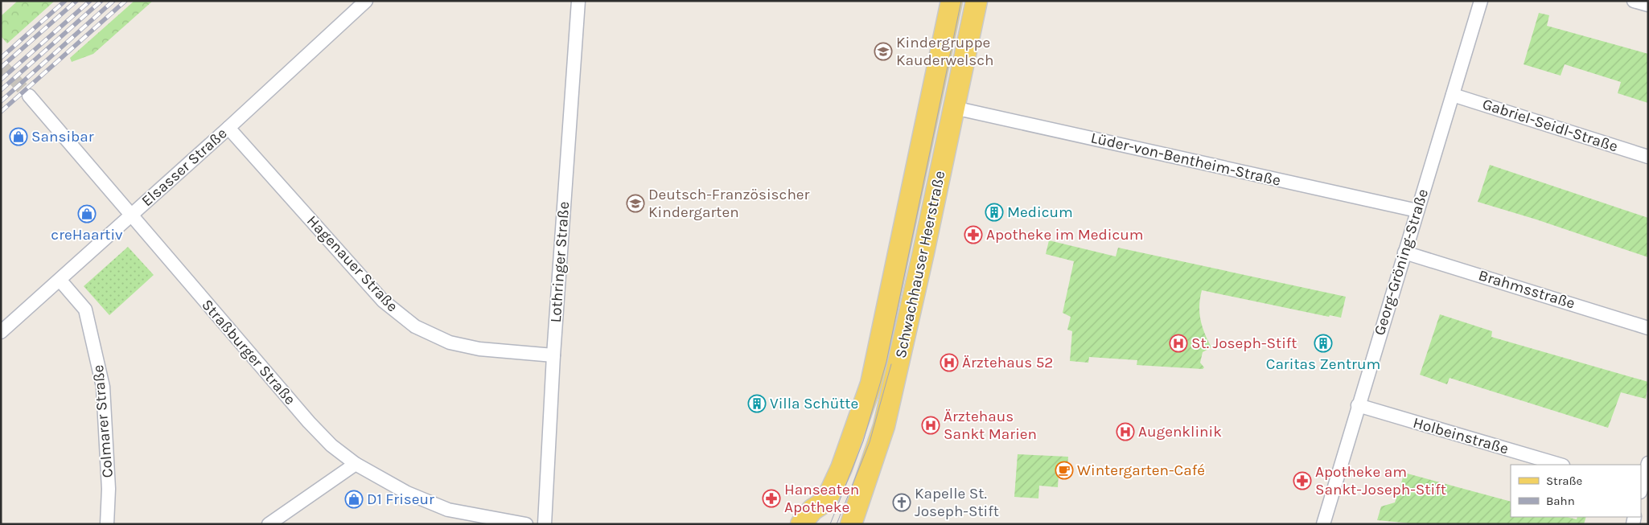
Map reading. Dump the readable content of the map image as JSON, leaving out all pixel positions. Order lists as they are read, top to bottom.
{
  "streets": {
    "main road": ["Schwachhauser Heerstraße"],
    "street": [
      "Gabriel-Seidl-Straße",
      "Lüder-von-Bentheim-Straße",
      "Elsasser Straße",
      "Lothringer Straße",
      "Georg-Gröning-Straße",
      "Hagenauer Straße",
      "Brahmsstraße",
      "Straßburger Straße",
      "Colmarer Straße",
      "Holbeinstraße"
    ]
  },
  "crossings": [
    ["Gabriel-Seidl-Straße", "Georg-Gröning-Straße"],
    ["Lüder-von-Bentheim-Straße", "Georg-Gröning-Straße"],
    ["Lüder-von-Bentheim-Straße", "Schwachhauser Heerstraße"],
    ["Elsasser Straße", "Hagenauer Straße"],
    ["Elsasser Straße", "Straßburger Straße"],
    ["Elsasser Straße", "Colmarer Straße"],
    ["Lothringer Straße", "Hagenauer Straße"],
    ["Georg-Gröning-Straße", "Brahmsstraße"],
    ["Georg-Gröning-Straße", "Holbeinstraße"]
  ],
  "places": {
    "school or university": ["Kindergruppe Kauderwelsch", "Deutsch-Französischer Kindergarten"],
    "shop": ["Sansibar", "creHaartiv", "D1 Friseur"],
    "building": ["Medicum", "Caritas Zentrum", "Villa Schütte"],
    "pharmacy": ["Apotheke im Medicum", "Apotheke am Sankt-Joseph-Stift", "Hanseaten Apotheke"],
    "hospital": [
      "St. Joseph-Stift",
      "Ärztehaus 52",
      "Ärztehaus Sankt Marien",
      "Augenklinik"
    ],
    "cafe": ["Wintergarten-Café"],
    "church": ["Kapelle St. Joseph-Stift"]
  },
  "legend": ["Straße", "Bahn"]
}
